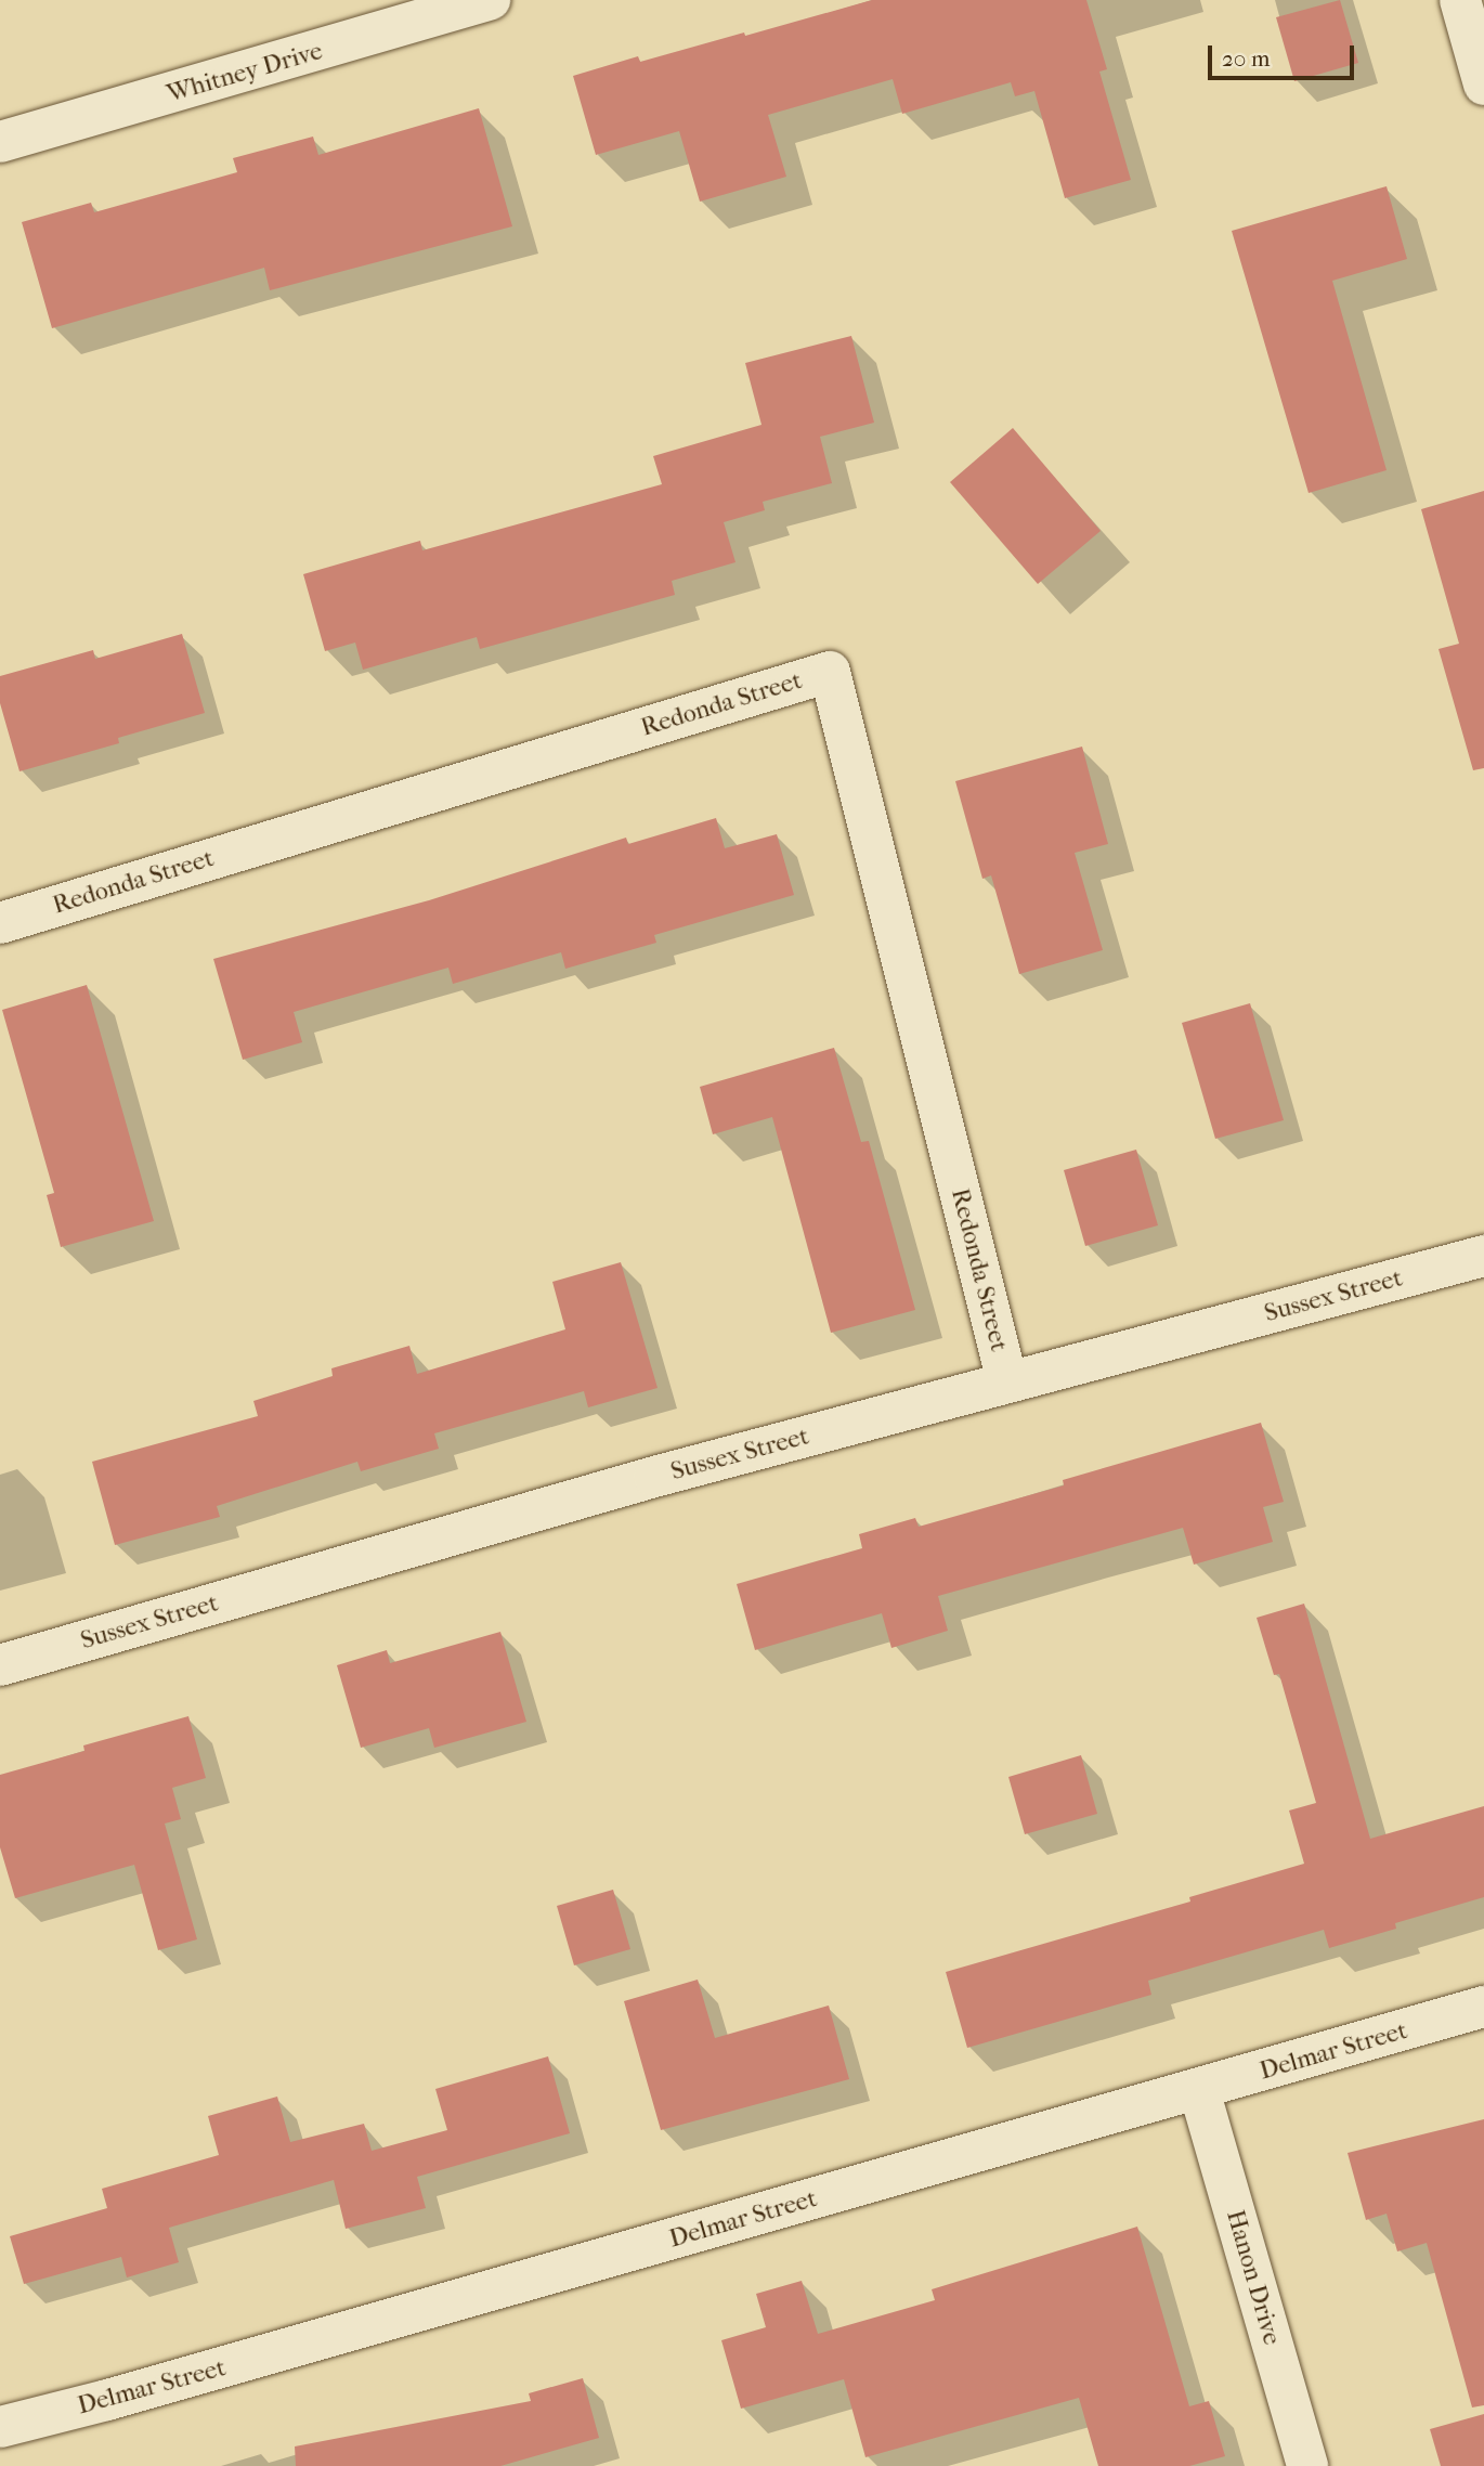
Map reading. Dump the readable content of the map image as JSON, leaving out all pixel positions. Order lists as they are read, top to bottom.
{
  "streets": {
    "street": [
      "Whitney Drive",
      "Redonda Street",
      "Sussex Street",
      "Delmar Street",
      "Hanon Drive"
    ]
  },
  "crossings": [
    ["Redonda Street", "Sussex Street"],
    ["Delmar Street", "Hanon Drive"]
  ],
  "scale_bar": "20 m"
}
